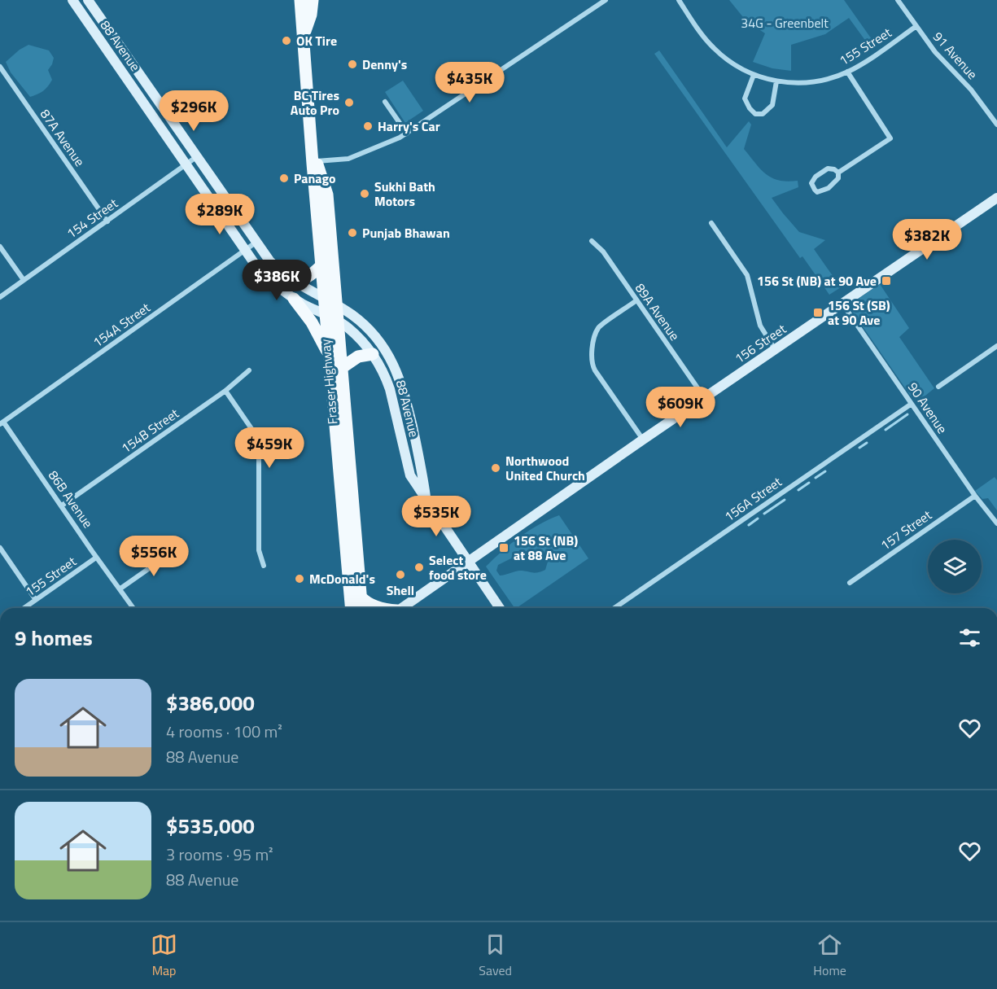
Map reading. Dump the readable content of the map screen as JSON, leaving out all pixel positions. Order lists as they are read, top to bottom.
{
  "streets": {
    "main road": ["88 Avenue", "156 Street", "Fraser Highway"],
    "street": [
      "155 Street",
      "91 Avenue",
      "87A Avenue",
      "154 Street",
      "89A Avenue",
      "154A Street",
      "90 Avenue",
      "154B Street",
      "86B Avenue",
      "156A Street",
      "157 Street"
    ]
  },
  "crossings": [
    ["88 Avenue", "154 Street"],
    ["88 Avenue", "154A Street"],
    ["88 Avenue", "156 Street"],
    ["88 Avenue", "Fraser Highway"],
    ["155 Street", "91 Avenue"],
    ["155 Street", "86B Avenue"],
    ["87A Avenue", "154 Street"],
    ["89A Avenue", "156 Street"],
    ["154A Street", "86B Avenue"],
    ["156 Street", "90 Avenue"],
    ["90 Avenue", "156A Street"],
    ["90 Avenue", "157 Street"],
    ["154B Street", "86B Avenue"]
  ],
  "parks": ["34G - Greenbelt"],
  "places": {
    "other": [
      "OK Tire",
      "Denny's",
      "BC Tires Auto Pro",
      "Harry's Car",
      "Panago",
      "Sukhi Bath Motors",
      "Punjab Bhawan",
      "Northwood United Church",
      "Select food store",
      "Shell",
      "McDonald's"
    ],
    "transit": ["156 St (NB) at 90 Ave", "156 St (SB) at 90 Ave", "156 St (NB) at 88 Ave"]
  },
  "page": {
    "price": [
      "$435K",
      "$296K",
      "$289K",
      "$382K",
      "$386K",
      "$609K",
      "$459K",
      "$535K",
      "$556K"
    ],
    "heading": "9 homes",
    "list": [
      {
        "name": "$386,000",
        "note": "4 rooms · 100 m² · 88 Avenue"
      },
      {
        "name": "$535,000",
        "note": "3 rooms · 95 m² · 88 Avenue"
      }
    ],
    "tabs": ["Map", "Saved", "Home"]
  }
}
